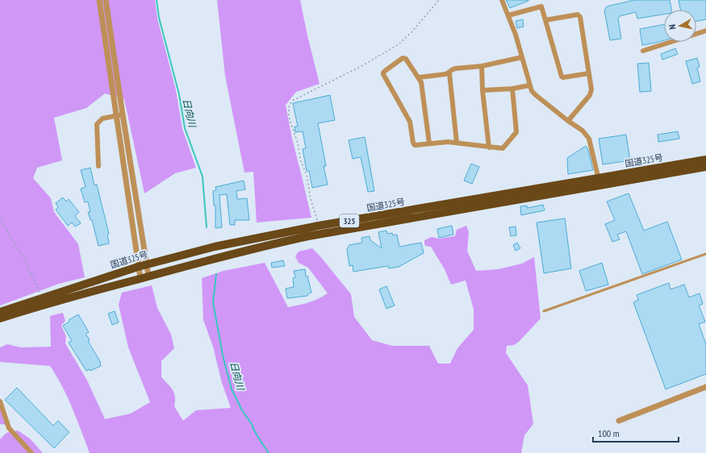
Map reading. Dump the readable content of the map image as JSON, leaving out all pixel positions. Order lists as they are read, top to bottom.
{
  "streets": {
    "highway": ["国道325号", "325"]
  },
  "water": ["日向川"],
  "scale_bar": "100 m",
  "north": "left"
}
